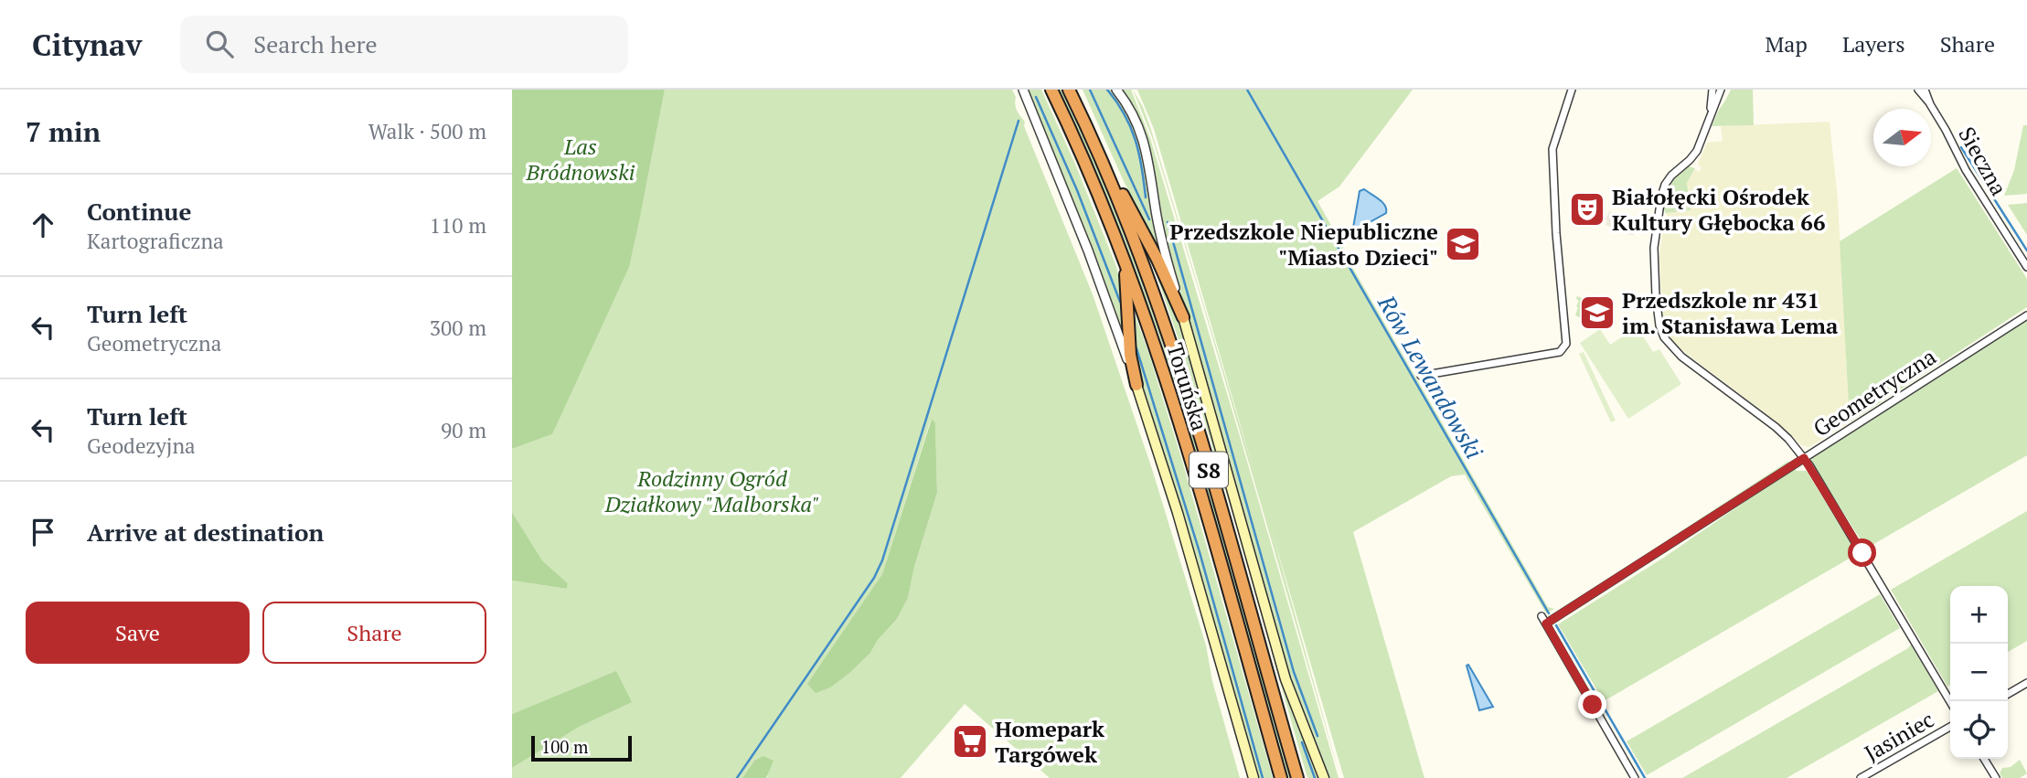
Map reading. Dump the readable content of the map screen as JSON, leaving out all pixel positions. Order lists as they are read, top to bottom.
{
  "streets": {
    "highway": ["Toruńska", "S8"],
    "street": ["Sieczna", "Geometryczna", "Jasiniec"]
  },
  "water": ["Rów Lewandowski"],
  "parks": ["Las Bródnowski", "Rodzinny Ogród Działkowy \"Malborska\""],
  "places": {
    "theatre": ["Białołęcki Ośrodek Kultury Głębocka 66"],
    "school or university": ["Przedszkole Niepubliczne \"Miasto Dzieci\"", "Przedszkole nr 431 im. Stanisława Lema"],
    "supermarket": ["Homepark Targówek"]
  },
  "scale_bar": "100 m",
  "north": "right",
  "page": {
    "header": "Citynav",
    "search": "Search here",
    "nav": ["Map", "Layers", "Share"],
    "heading": ["7 min", "Walk · 500 m"],
    "list": [
      ["Continue", "Kartograficzna", "110 m"],
      ["Turn left", "Geometryczna", "300 m"],
      ["Turn left", "Geodezyjna", "90 m"],
      "Arrive at destination"
    ],
    "buttons": ["Save", "Share"],
    "map_buttons": ["+", "−"],
    "scale": "100 m"
  }
}
